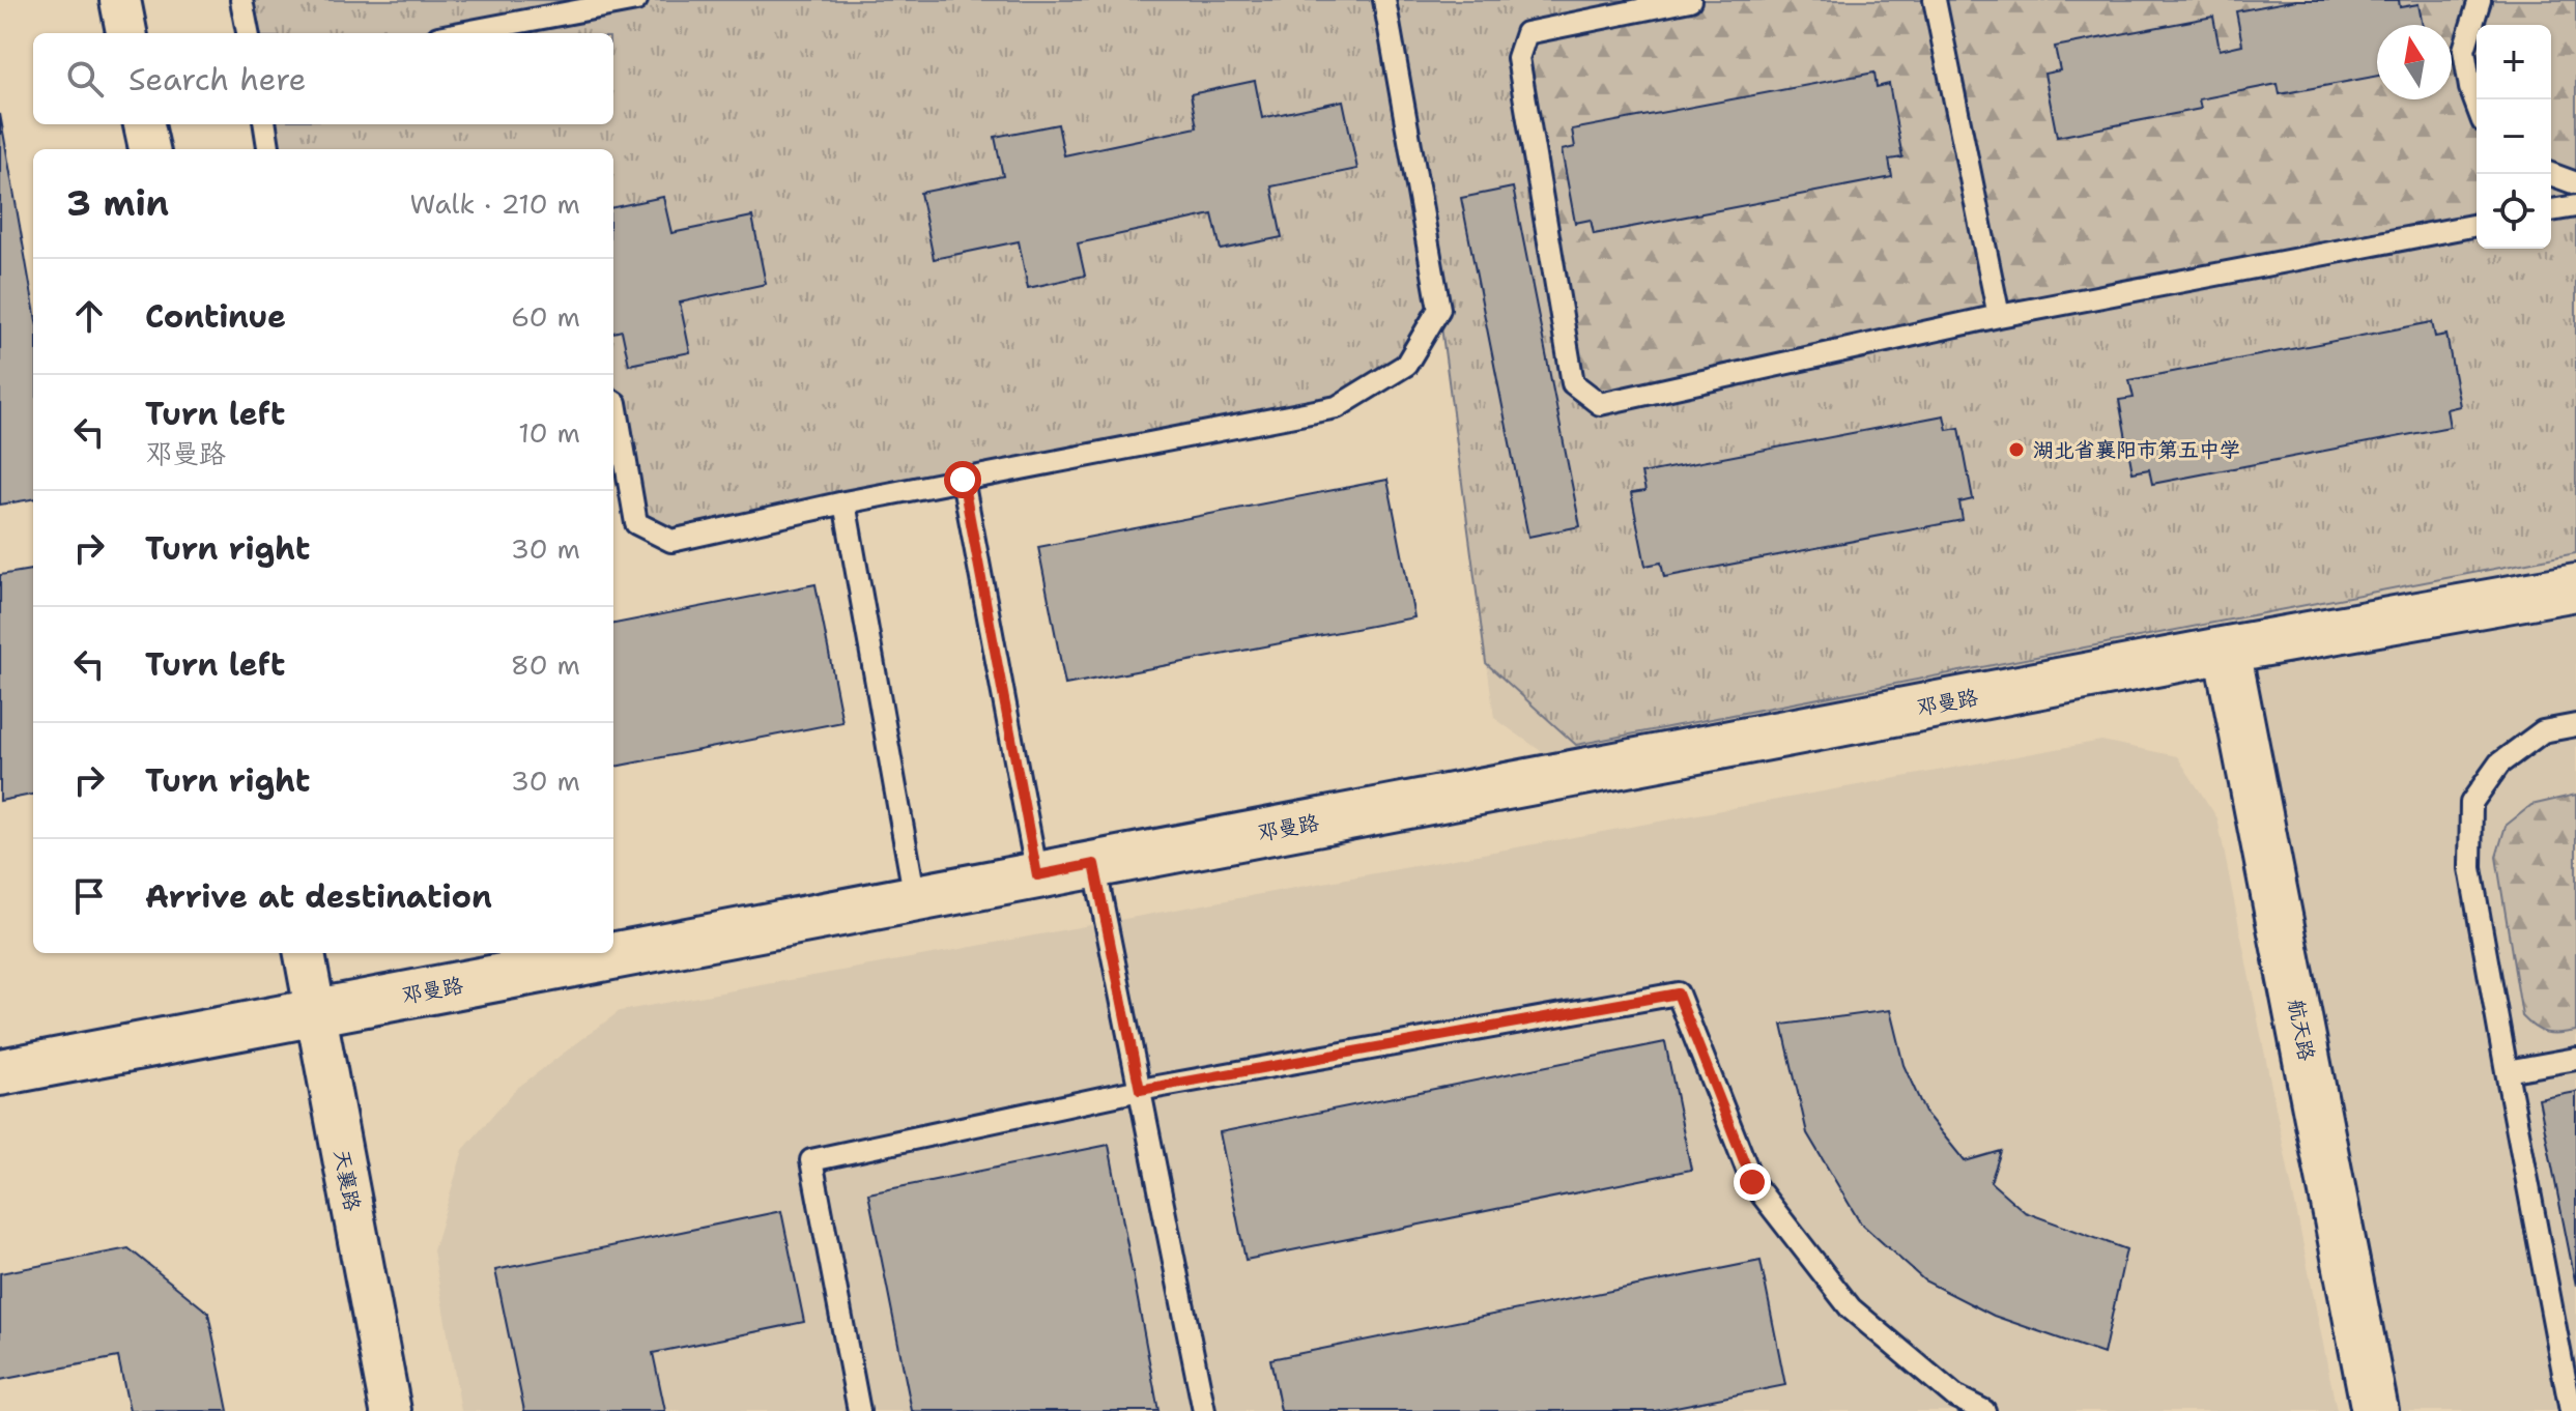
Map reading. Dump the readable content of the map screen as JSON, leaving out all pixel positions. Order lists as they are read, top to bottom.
{
  "streets": {
    "street": ["邓曼路", "航天路", "天襄路"]
  },
  "crossings": [
    ["邓曼路", "航天路"],
    ["邓曼路", "天襄路"]
  ],
  "places": ["湖北省襄阳市第五中学"],
  "north": "top",
  "page": {
    "map_buttons": ["+", "−"],
    "search": "Search here",
    "heading": ["3 min", "Walk · 210 m"],
    "list": [
      ["Continue", "60 m"],
      ["Turn left", "邓曼路", "10 m"],
      ["Turn right", "30 m"],
      ["Turn left", "80 m"],
      ["Turn right", "30 m"],
      "Arrive at destination"
    ]
  }
}
